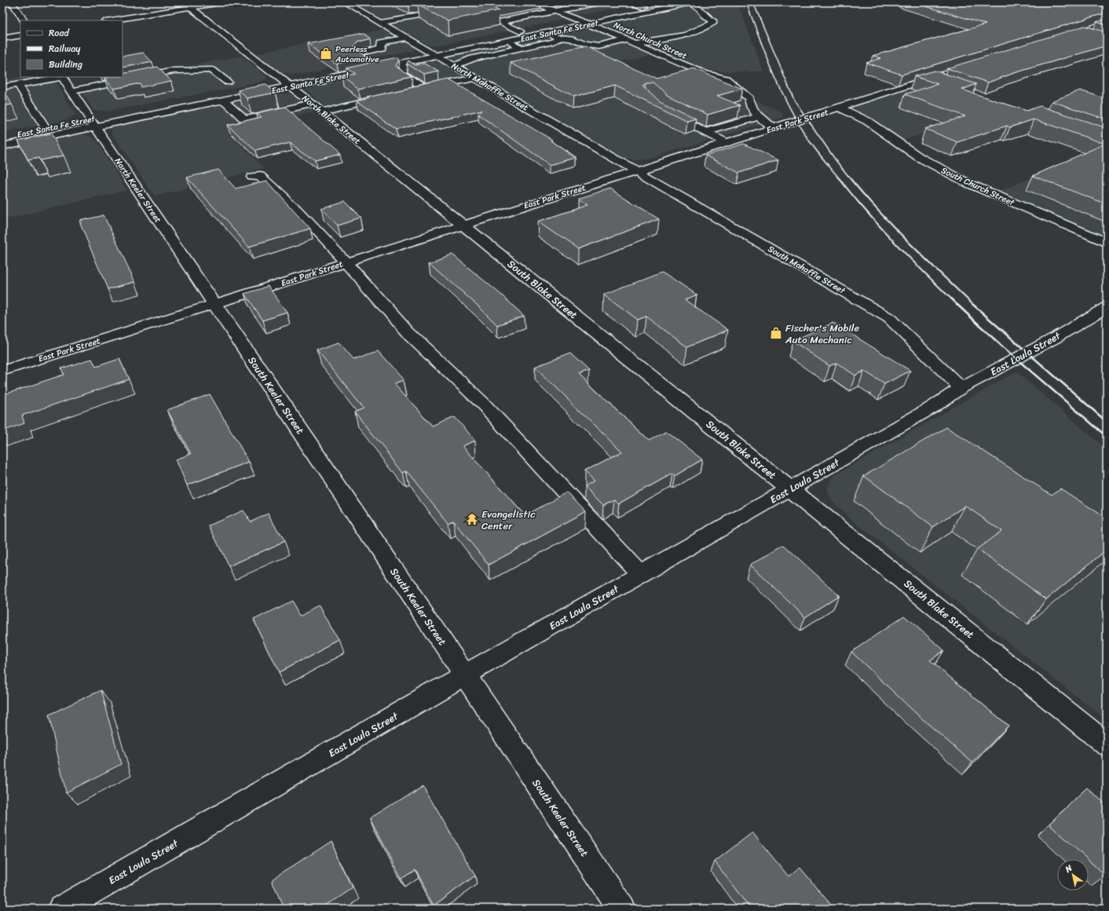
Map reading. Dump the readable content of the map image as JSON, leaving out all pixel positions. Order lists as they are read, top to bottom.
{
  "streets": {
    "street": [
      "East Santa Fe Street",
      "North Church Street",
      "North Mahaffie Street",
      "North Blake Street",
      "East Park Street",
      "South Church Street",
      "North Keeler Street",
      "South Mahaffie Street",
      "South Blake Street",
      "East Loula Street",
      "South Keeler Street"
    ]
  },
  "crossings": [
    ["East Santa Fe Street", "North Church Street"],
    ["East Santa Fe Street", "North Mahaffie Street"],
    ["East Santa Fe Street", "North Blake Street"],
    ["East Santa Fe Street", "North Keeler Street"],
    ["North Mahaffie Street", "East Park Street"],
    ["North Mahaffie Street", "South Mahaffie Street"],
    ["North Blake Street", "East Park Street"],
    ["North Blake Street", "South Blake Street"],
    ["East Park Street", "South Church Street"],
    ["East Park Street", "North Keeler Street"],
    ["East Park Street", "South Mahaffie Street"],
    ["East Park Street", "South Blake Street"],
    ["East Park Street", "South Keeler Street"],
    ["North Keeler Street", "South Keeler Street"],
    ["South Mahaffie Street", "East Loula Street"],
    ["South Blake Street", "East Loula Street"],
    ["East Loula Street", "South Keeler Street"]
  ],
  "places": {
    "shop": ["Peerless Automotive", "Fischer's Mobile Auto Mechanic"],
    "temple": ["Evangelistic Center"]
  },
  "legend": ["Road", "Railway", "Building"],
  "north": "top left"
}
